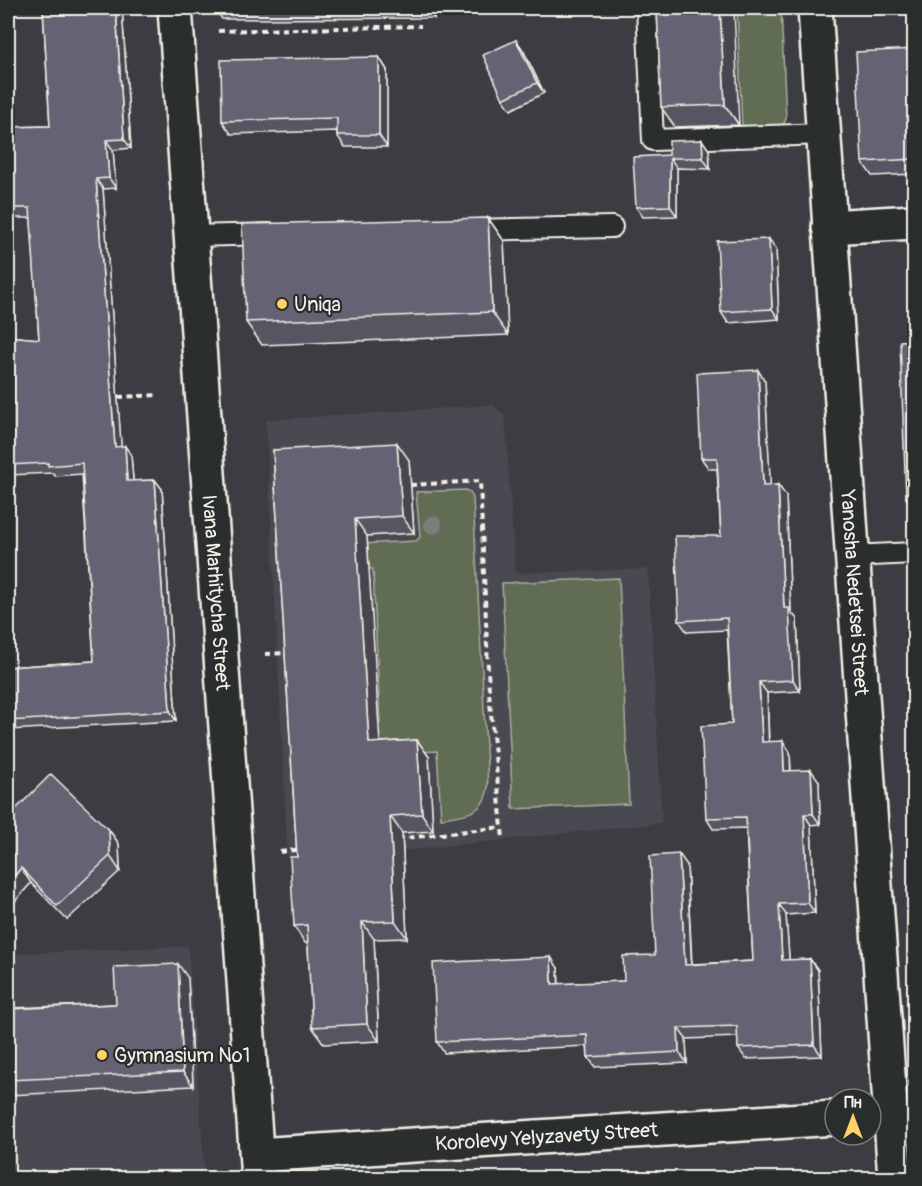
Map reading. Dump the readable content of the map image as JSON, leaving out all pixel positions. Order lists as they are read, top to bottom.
{
  "streets": {
    "street": ["Ivana Marhitycha Street", "Yanosha Nedetsei Street", "Korolevy Yelyzavety Street"]
  },
  "crossings": [
    ["Ivana Marhitycha Street", "Korolevy Yelyzavety Street"]
  ],
  "places": ["Uniqa", "Gymnasium №1"],
  "north": "top"
}
